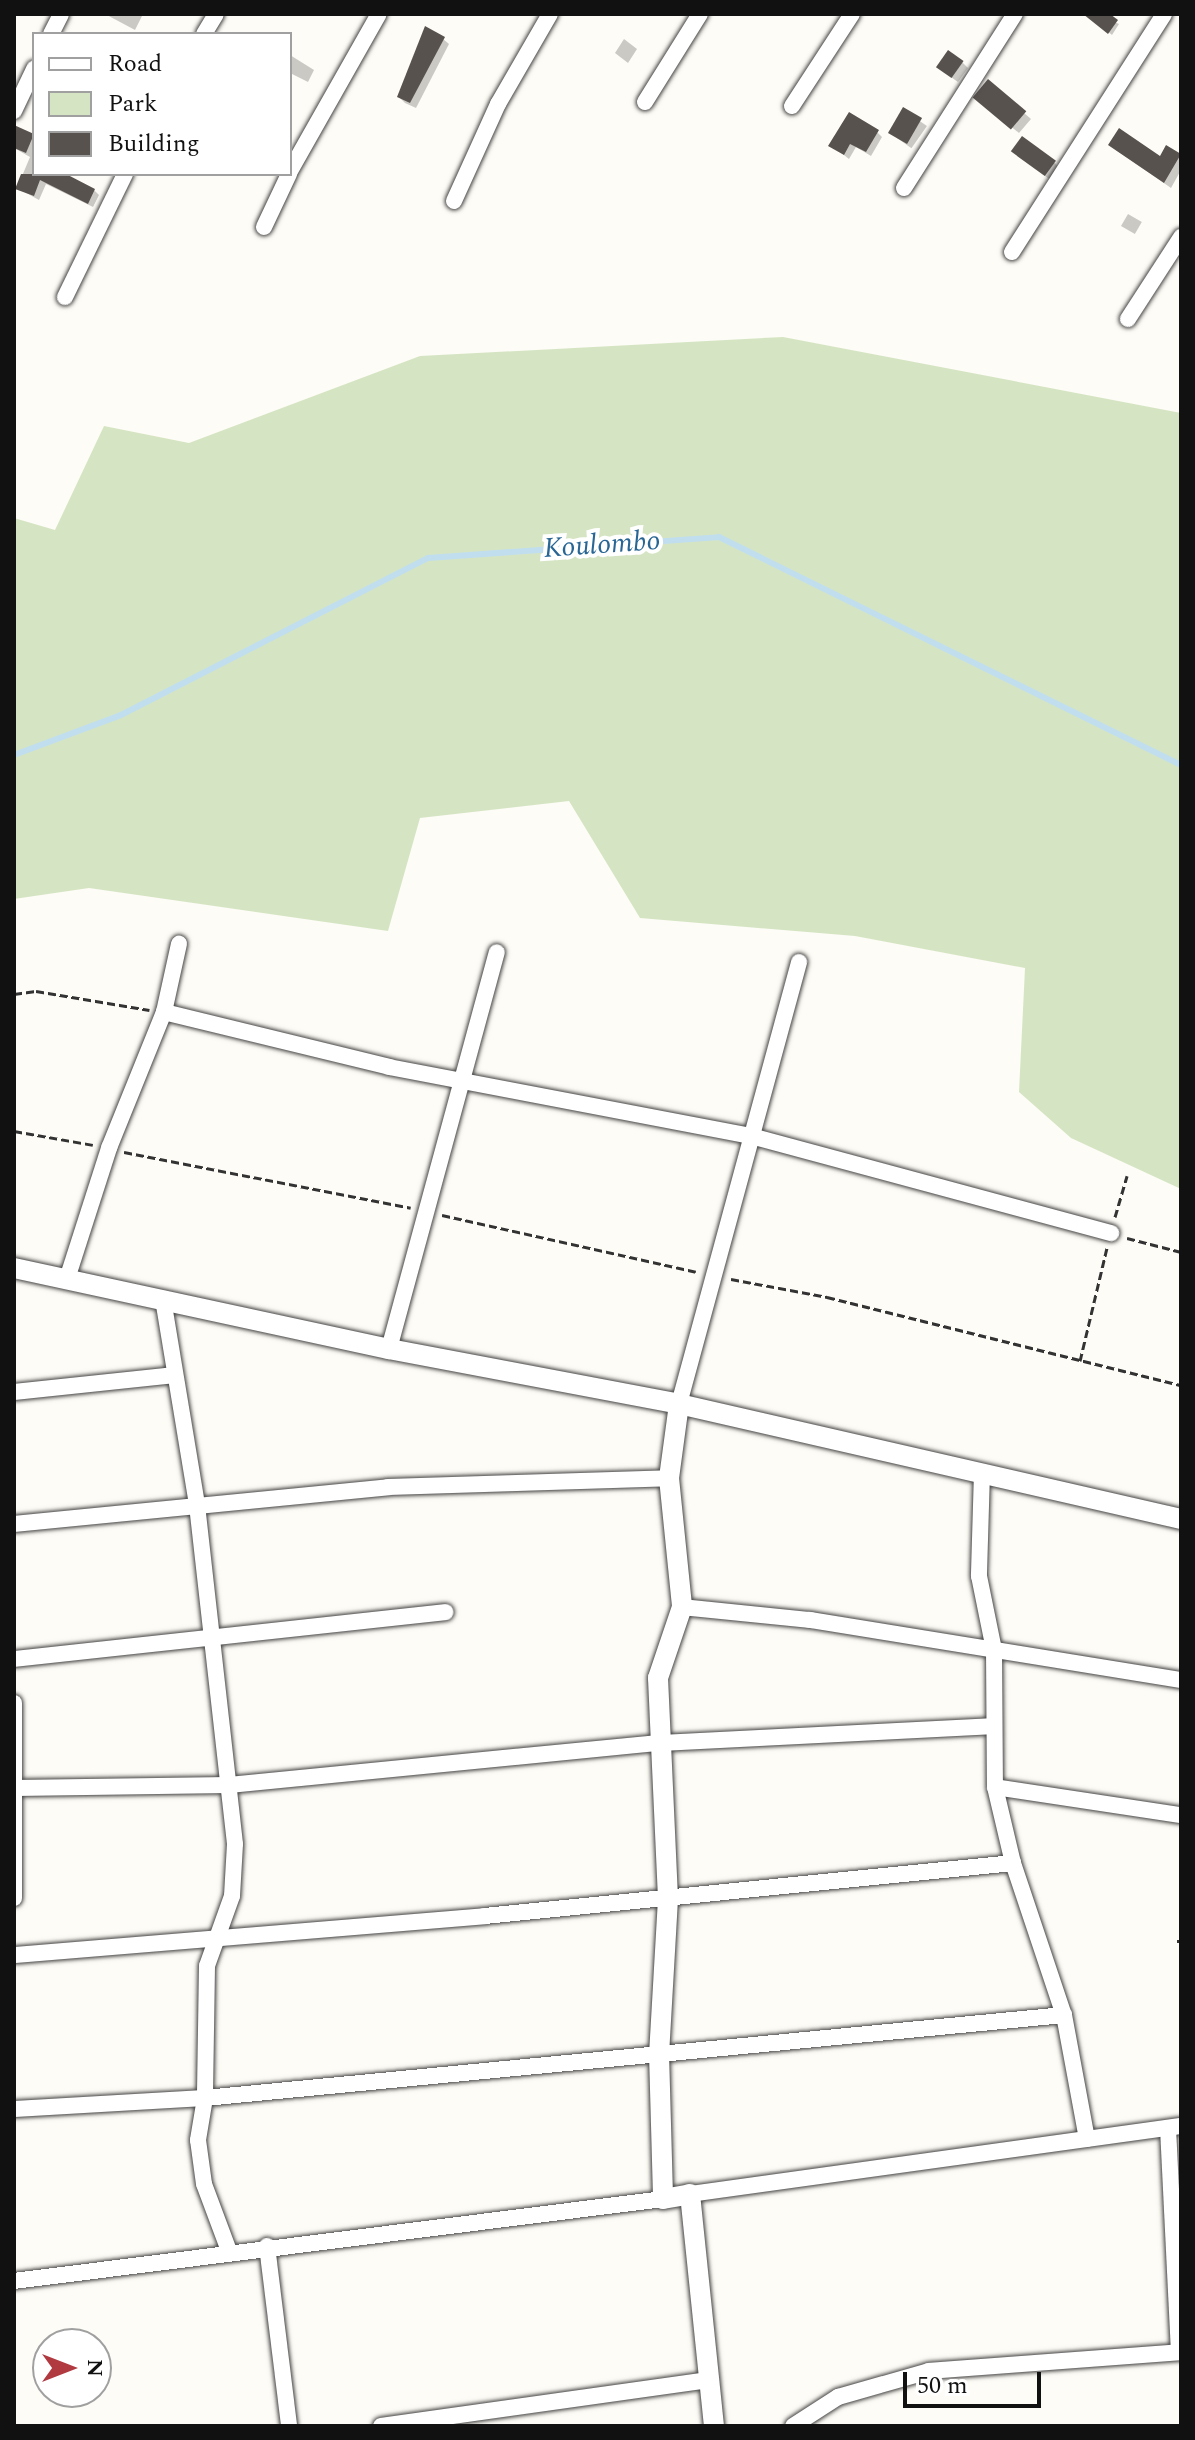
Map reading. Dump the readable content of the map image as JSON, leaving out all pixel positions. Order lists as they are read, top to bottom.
{
  "water": ["Koulombo"],
  "legend": ["Road", "Park", "Building"],
  "scale_bar": "50 m",
  "north": "right"
}
